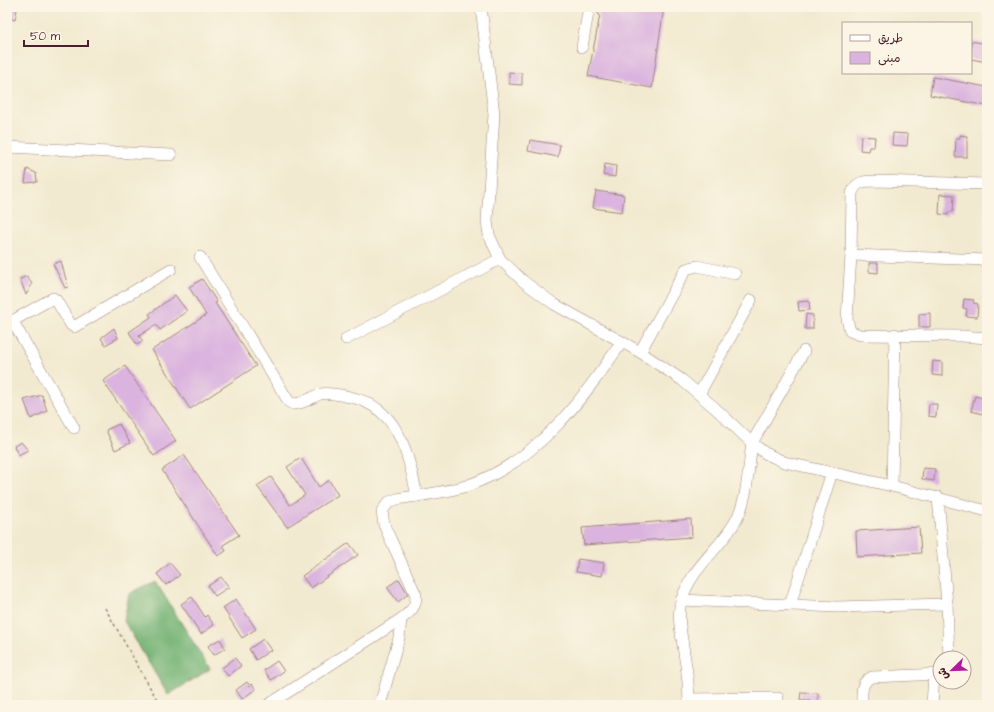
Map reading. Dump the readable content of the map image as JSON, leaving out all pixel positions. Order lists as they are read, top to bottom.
{
  "legend": ["طريق", "مبنى"],
  "scale_bar": "50 m",
  "north": "bottom left"
}
